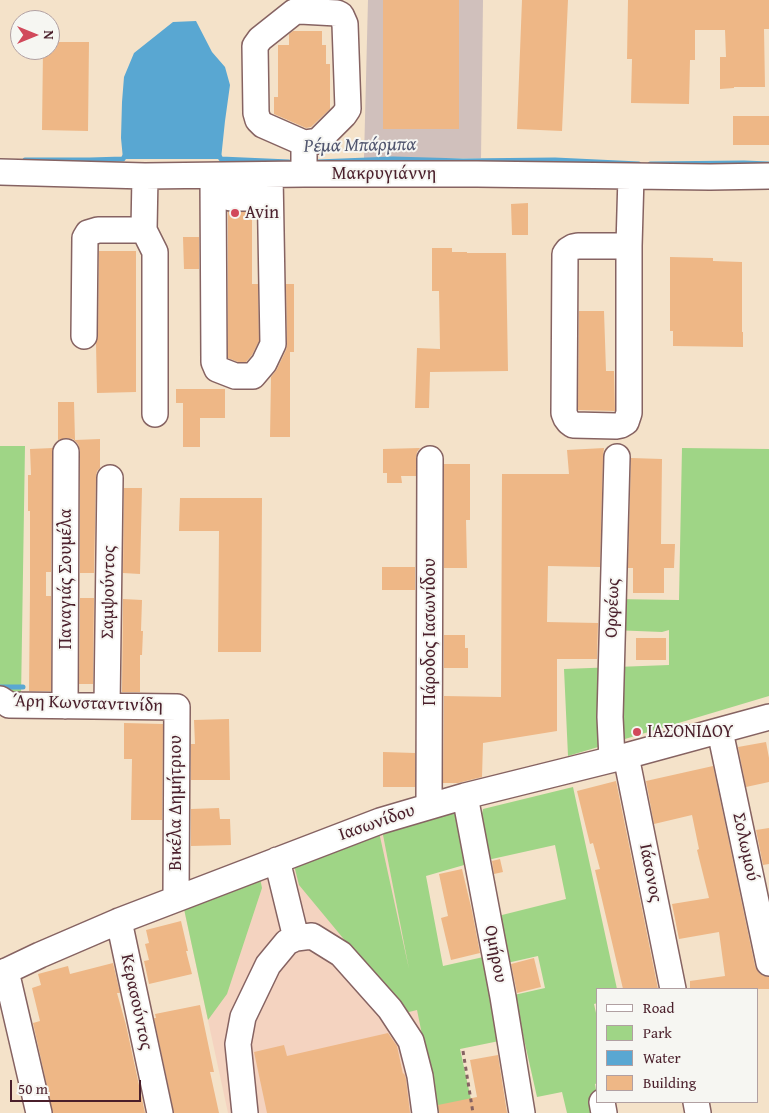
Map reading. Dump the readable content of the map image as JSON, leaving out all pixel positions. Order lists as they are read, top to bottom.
{
  "streets": {
    "street": [
      "Μακρυγιάννη",
      "Παναγιάς Σουμέλα",
      "Σαμψούντος",
      "Ορφέως",
      "Πάροδος Ιασωνίδου",
      "Άρη Κωνσταντινίδη",
      "Βικέλα Δημήτριου",
      "Ιασωνίδου",
      "Σολωμού",
      "Ιάσονος",
      "Ομήρου",
      "Κερασούντος"
    ]
  },
  "crossings": [
    ["Παναγιάς Σουμέλα", "Άρη Κωνσταντινίδη"],
    ["Σαμψούντος", "Άρη Κωνσταντινίδη"],
    ["Ορφέως", "Ιασωνίδου"],
    ["Ορφέως", "Ιάσονος"],
    ["Πάροδος Ιασωνίδου", "Ιασωνίδου"],
    ["Άρη Κωνσταντινίδη", "Βικέλα Δημήτριου"],
    ["Βικέλα Δημήτριου", "Ιασωνίδου"],
    ["Ιασωνίδου", "Σολωμού"],
    ["Ιασωνίδου", "Ιάσονος"],
    ["Ιασωνίδου", "Ομήρου"],
    ["Ιασωνίδου", "Κερασούντος"]
  ],
  "water": ["Ρέμα Μπάρμπα"],
  "places": ["Avin", "ΙΑΣΟΝΙΔΟΥ"],
  "legend": [
    "Road",
    "Park",
    "Water",
    "Building"
  ],
  "scale_bar": "50 m",
  "north": "right"
}
